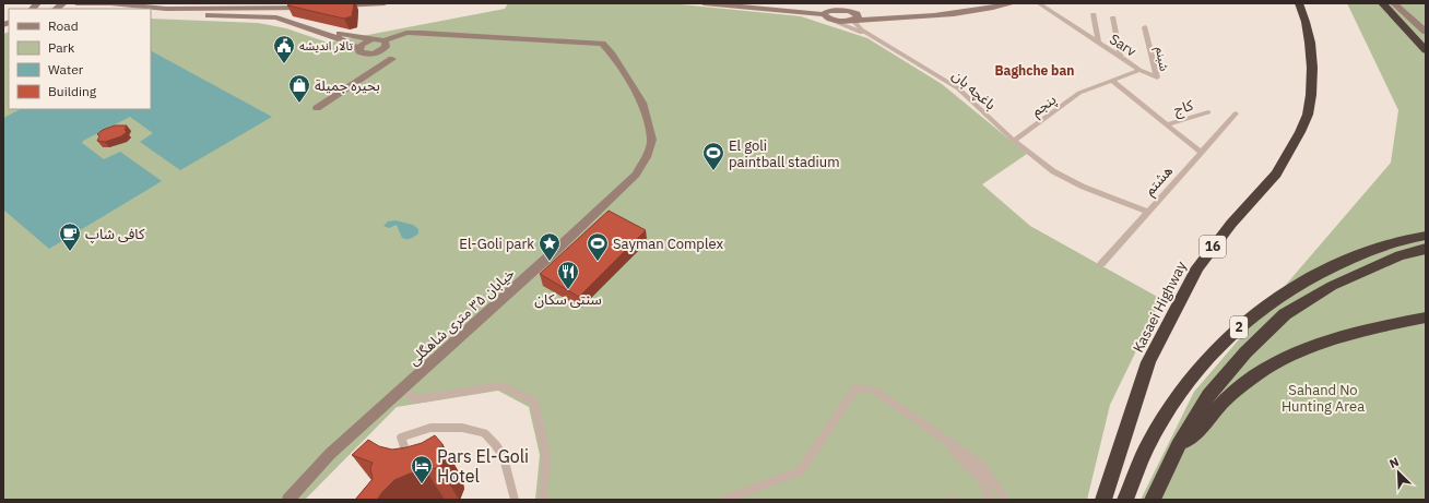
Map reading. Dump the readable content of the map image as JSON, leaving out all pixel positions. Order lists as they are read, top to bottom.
{
  "streets": {
    "highway": ["16", "Kasaei Highway", "2"],
    "street": [
      "Sarv",
      "شبنم",
      "باغچه بان",
      "پنجم",
      "کاج",
      "هشتم",
      "خیابان ۳۵ متری شاهگلی"
    ]
  },
  "crossings": [
    ["Sarv", "شبنم"],
    ["Sarv", "پنجم"],
    ["باغچه بان", "پنجم"],
    ["باغچه بان", "هشتم"]
  ],
  "districts": ["Baghche ban"],
  "parks": ["Sahand No Hunting Area"],
  "places": {
    "public building": ["تالار اندیشه"],
    "shop": ["بحیره جمیلة"],
    "sports": ["El goli paintball stadium", "Sayman Complex"],
    "cafe": ["کافی شاپ"],
    "place": ["El-Goli park"],
    "restaurant": ["سنتی سکان"],
    "hotel": ["Pars El-Goli Hotel"]
  },
  "legend": [
    "Road",
    "Park",
    "Water",
    "Building"
  ],
  "north": "top left"
}
